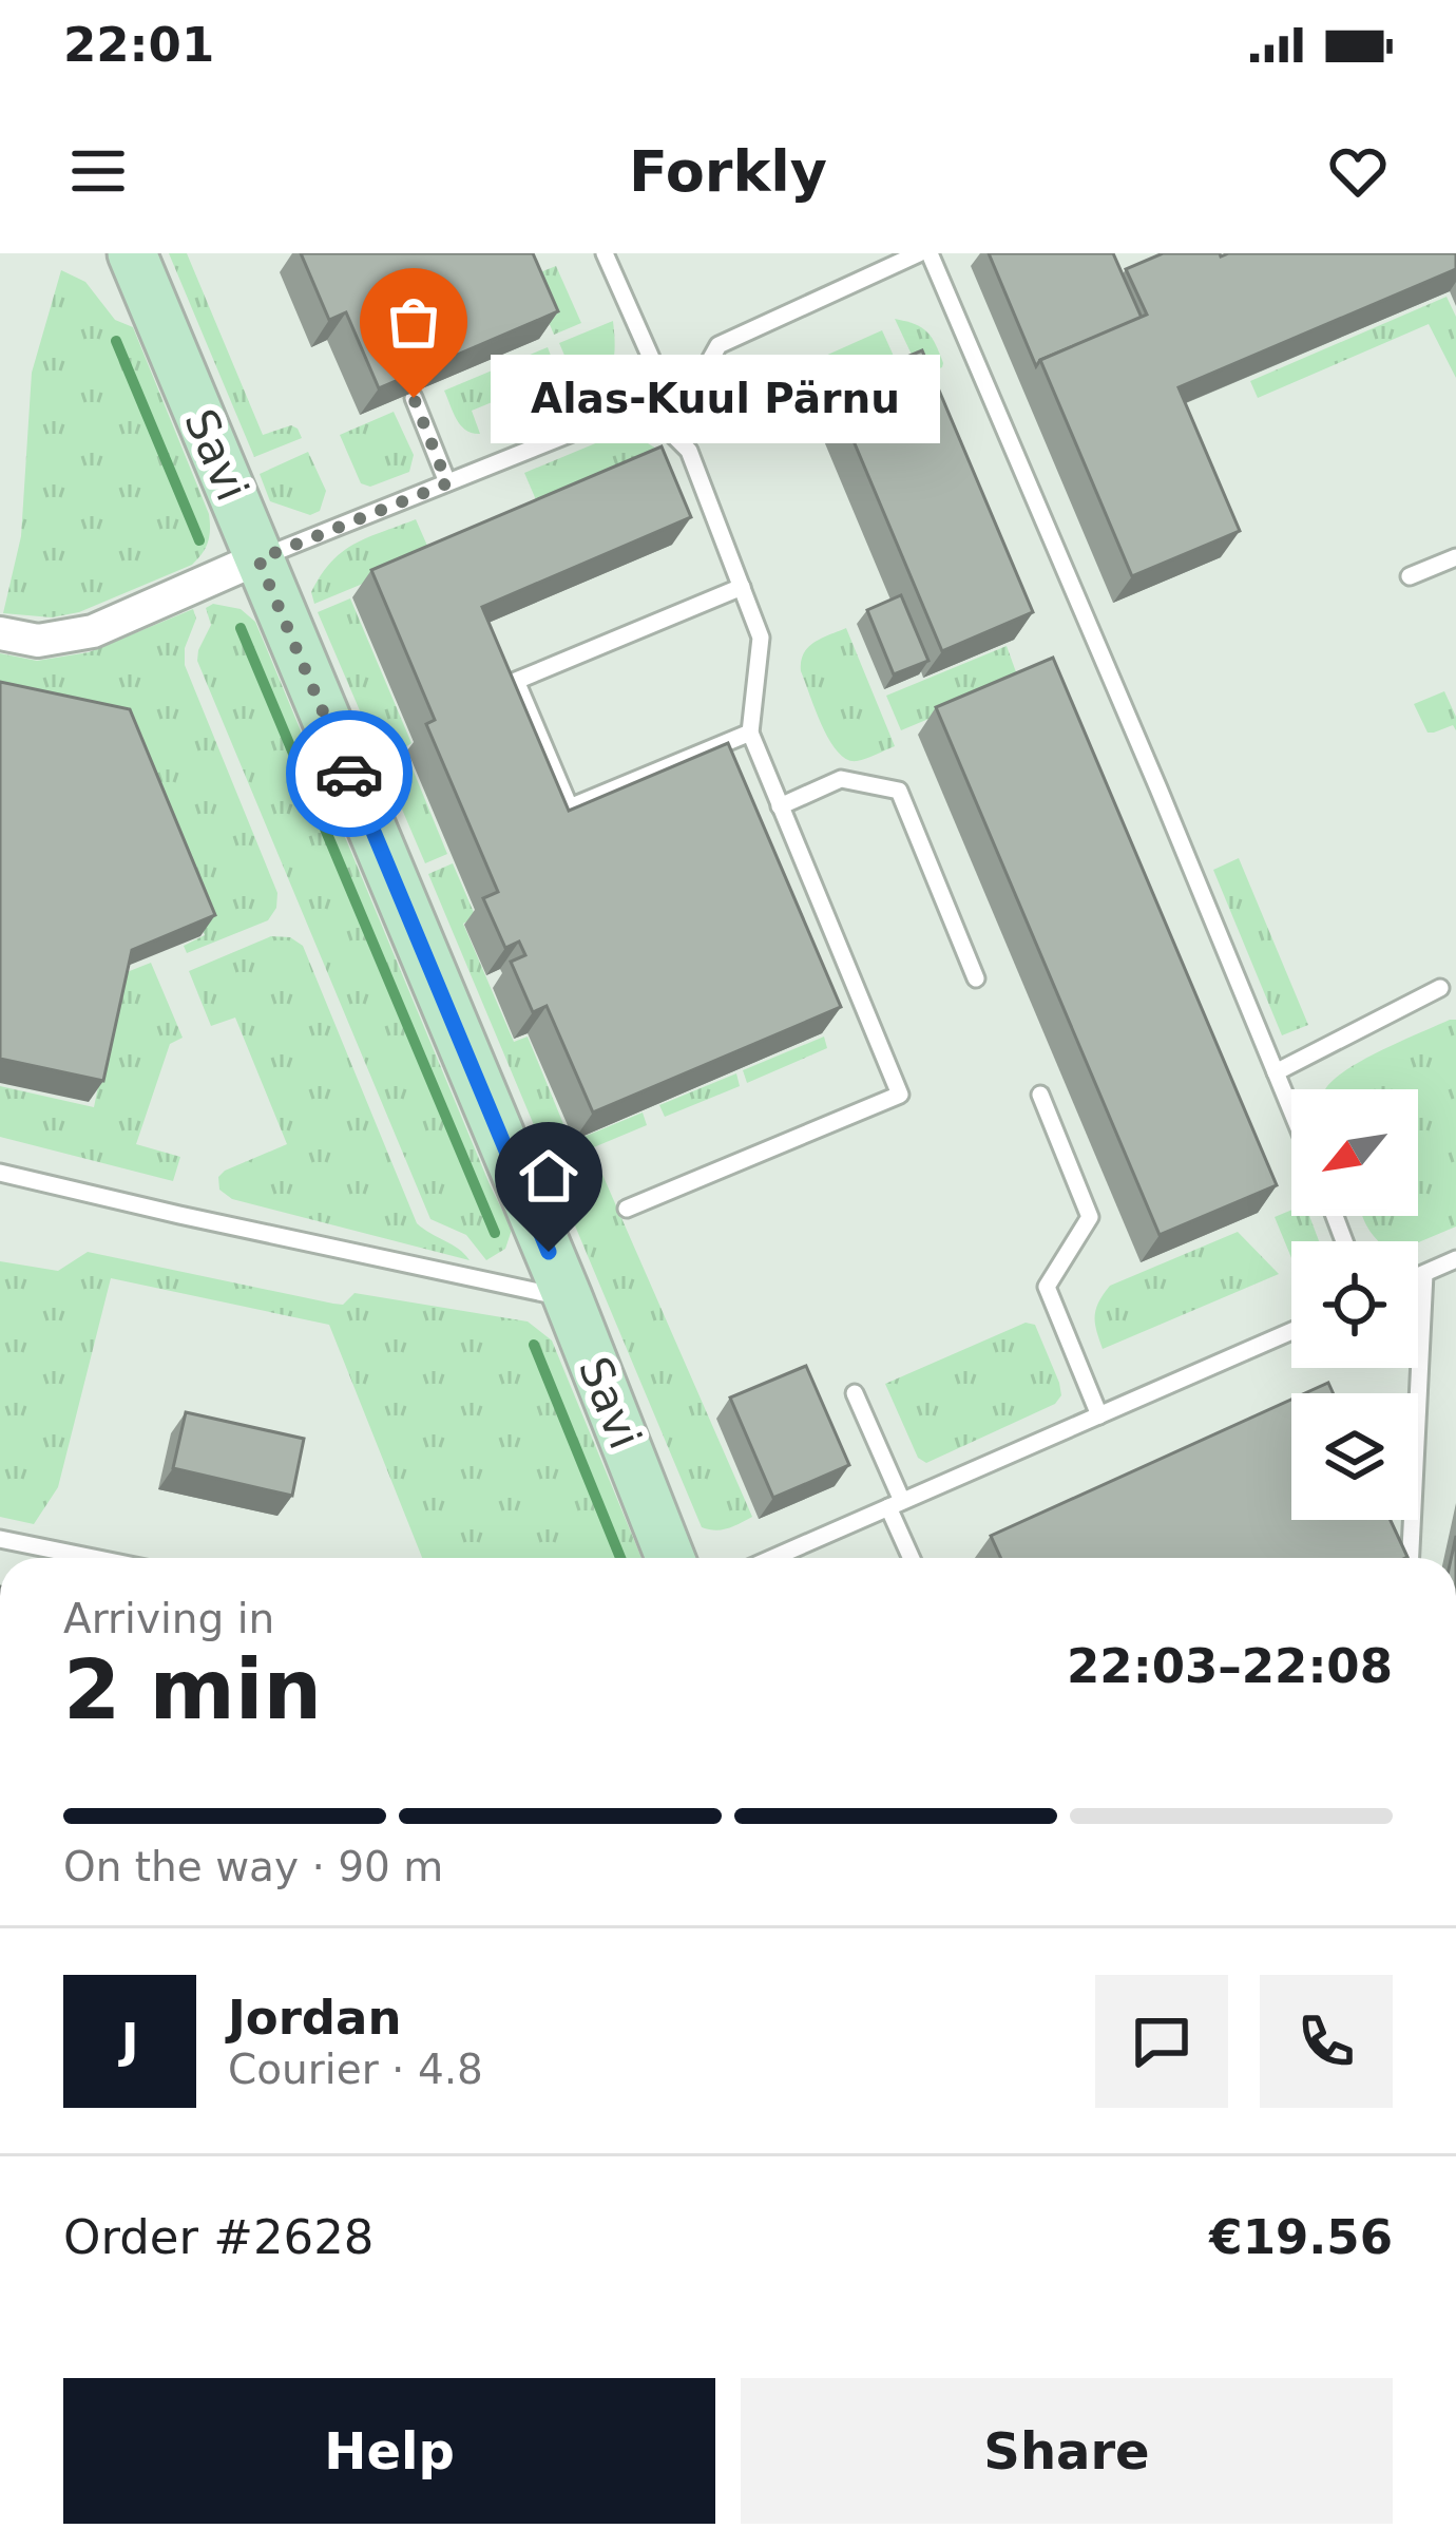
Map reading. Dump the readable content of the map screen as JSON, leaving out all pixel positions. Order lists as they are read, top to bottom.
{
  "streets": {
    "street": ["Savi"]
  },
  "places": ["Alas-Kuul Pärnu"],
  "north": "bottom left",
  "page": {
    "status": "22:01",
    "header": "Forkly",
    "bubble": "Alas-Kuul Pärnu",
    "heading": ["2 min", "Arriving in", "22:03–22:08"],
    "panel": [
      "Jordan",
      "Courier · 4.8",
      "Order #2628",
      "€19.56"
    ],
    "bar": "On the way · 90 m",
    "round": "J",
    "buttons": ["Help", "Share"]
  }
}
